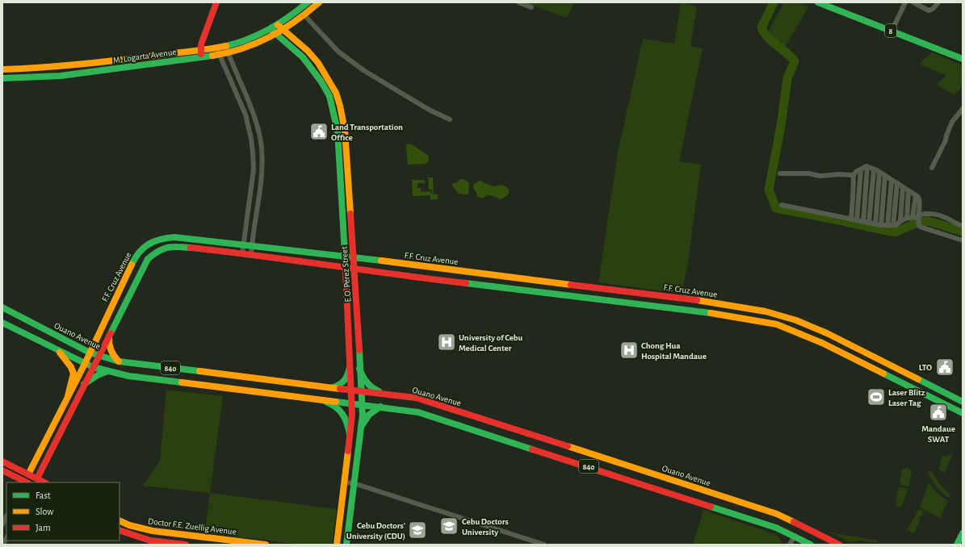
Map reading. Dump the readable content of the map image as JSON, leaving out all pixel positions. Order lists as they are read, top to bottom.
{
  "streets": {
    "main road": [
      "8",
      "M. Logarta Avenue",
      "F.F. Cruz Avenue",
      "E.O. Perez Street",
      "Ouano Avenue",
      "840",
      "Doctor F.E. Zuellig Avenue"
    ]
  },
  "crossings": [
    ["M. Logarta Avenue", "E.O. Perez Street"],
    ["F.F. Cruz Avenue", "E.O. Perez Street"],
    ["F.F. Cruz Avenue", "Ouano Avenue"],
    ["F.F. Cruz Avenue", "840"],
    ["E.O. Perez Street", "Ouano Avenue"],
    ["E.O. Perez Street", "840"]
  ],
  "places": {
    "public building": ["Land Transportation Office", "LTO", "Mandaue SWAT"],
    "hospital": ["University of Cebu Medical Center", "Chong Hua Hospital Mandaue"],
    "sports": ["Laser Blitz Laser Tag"],
    "school or university": ["Cebu Doctors University", "Cebu Doctors' University (CDU)"]
  },
  "legend": ["Fast", "Slow", "Jam"]
}
